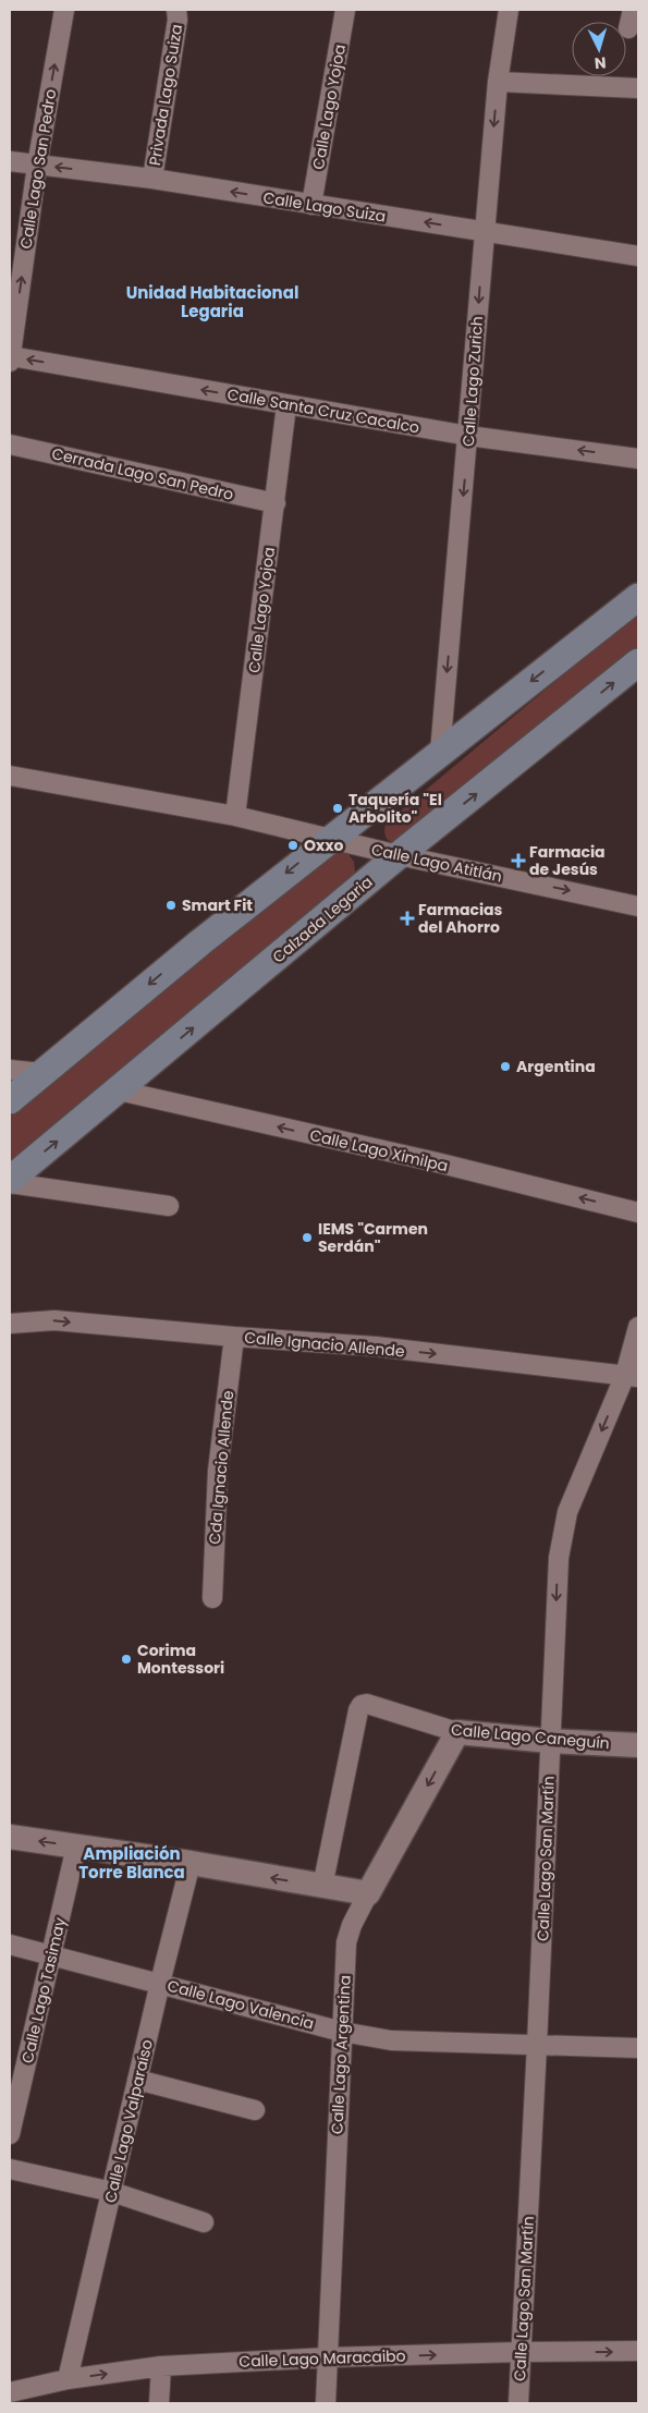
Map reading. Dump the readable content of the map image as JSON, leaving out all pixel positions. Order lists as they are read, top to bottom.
{
  "streets": {
    "main road": ["Calzada Legaria"],
    "street": [
      "Privada Lago Suiza",
      "Calle Lago Yojoa",
      "Calle Lago San Pedro",
      "Calle Lago Suiza",
      "Calle Lago Zurich",
      "Calle Santa Cruz Cacalco",
      "Cerrada Lago San Pedro",
      "Calle Lago Atitlán",
      "Calle Lago Ximilpa",
      "Calle Ignacio Allende",
      "Cda Ignacio Allende",
      "Calle Lago Caneguín",
      "Calle Lago San Martín",
      "Calle Lago Tasimay",
      "Calle Lago Valencia",
      "Calle Lago Argentina",
      "Calle Lago Valparaíso",
      "Calle Lago Maracaibo"
    ]
  },
  "crossings": [
    ["Privada Lago Suiza", "Calle Lago Suiza"],
    ["Calle Lago Yojoa", "Calle Lago Suiza"],
    ["Calle Lago Yojoa", "Calle Santa Cruz Cacalco"],
    ["Calle Lago Yojoa", "Cerrada Lago San Pedro"],
    ["Calle Lago Yojoa", "Calle Lago Atitlán"],
    ["Calle Lago San Pedro", "Calle Lago Suiza"],
    ["Calle Lago San Pedro", "Calle Santa Cruz Cacalco"],
    ["Calle Lago Suiza", "Calle Lago Zurich"],
    ["Calle Lago Zurich", "Calle Santa Cruz Cacalco"],
    ["Calle Lago Atitlán", "Calzada Legaria"],
    ["Calzada Legaria", "Calle Lago Ximilpa"],
    ["Calle Ignacio Allende", "Cda Ignacio Allende"],
    ["Calle Ignacio Allende", "Calle Lago San Martín"],
    ["Calle Lago Caneguín", "Calle Lago San Martín"],
    ["Calle Lago Caneguín", "Calle Lago Argentina"],
    ["Calle Lago San Martín", "Calle Lago Valencia"],
    ["Calle Lago San Martín", "Calle Lago Maracaibo"],
    ["Calle Lago Tasimay", "Calle Lago Valencia"],
    ["Calle Lago Valencia", "Calle Lago Argentina"],
    ["Calle Lago Valencia", "Calle Lago Valparaíso"],
    ["Calle Lago Argentina", "Calle Lago Maracaibo"],
    ["Calle Lago Valparaíso", "Calle Lago Maracaibo"]
  ],
  "one_way": [
    "Calle Lago San Pedro",
    "Calle Lago Suiza",
    "Calle Lago Zurich",
    "Calle Santa Cruz Cacalco",
    "Calle Lago Atitlán",
    "Calle Lago Ximilpa",
    "Calle Ignacio Allende",
    "Calle Lago Maracaibo"
  ],
  "districts": ["Unidad Habitacional Legaria", "Ampliación Torre Blanca"],
  "places": {
    "other": [
      "Taquería \"El Arbolito\"",
      "Oxxo",
      "Smart Fit",
      "Argentina",
      "IEMS \"Carmen Serdán\"",
      "Corima Montessori"
    ],
    "health": ["Farmacia de Jesús", "Farmacias del Ahorro"]
  },
  "north": "bottom"
}
